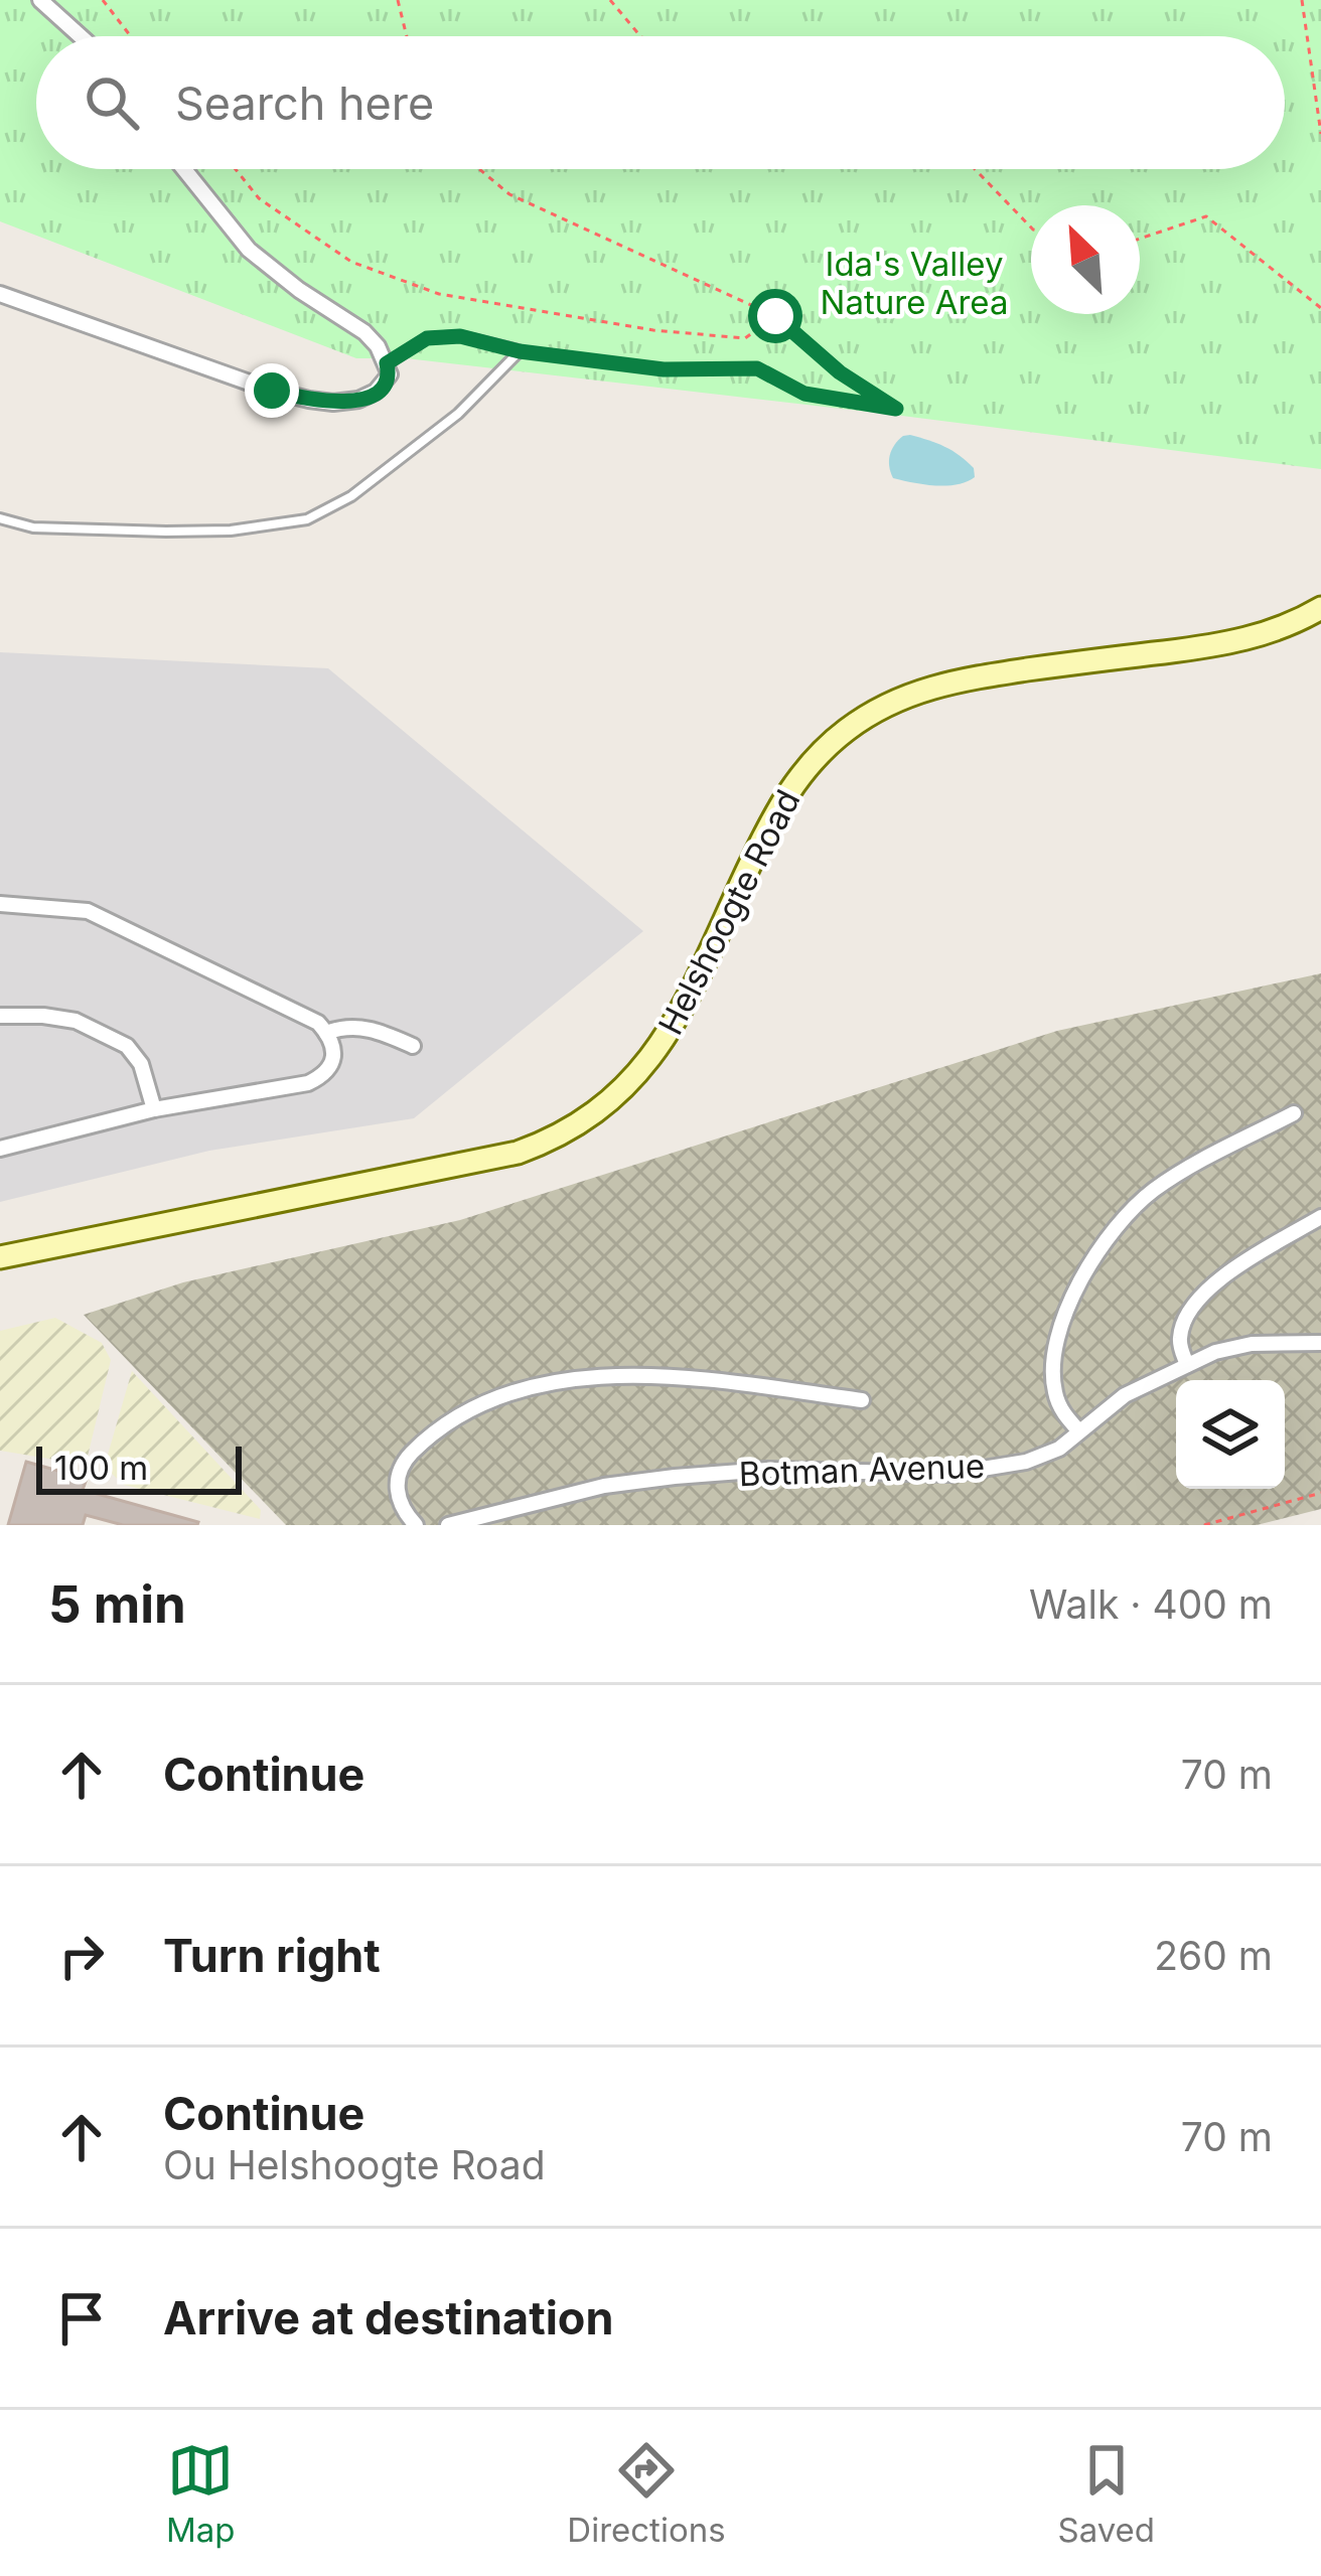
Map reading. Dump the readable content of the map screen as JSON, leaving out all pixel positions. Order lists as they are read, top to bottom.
{
  "streets": {
    "main road": ["Helshoogte Road"],
    "street": ["Botman Avenue"]
  },
  "parks": ["Ida's Valley Nature Area"],
  "scale_bar": "100 m",
  "north": "top left",
  "page": {
    "search": "Search here",
    "scale": "100 m",
    "heading": ["5 min", "Walk · 400 m"],
    "list": [
      ["Continue", "70 m"],
      ["Turn right", "260 m"],
      ["Continue", "Ou Helshoogte Road", "70 m"],
      "Arrive at destination"
    ],
    "nav": ["Map", "Directions", "Saved"]
  }
}
